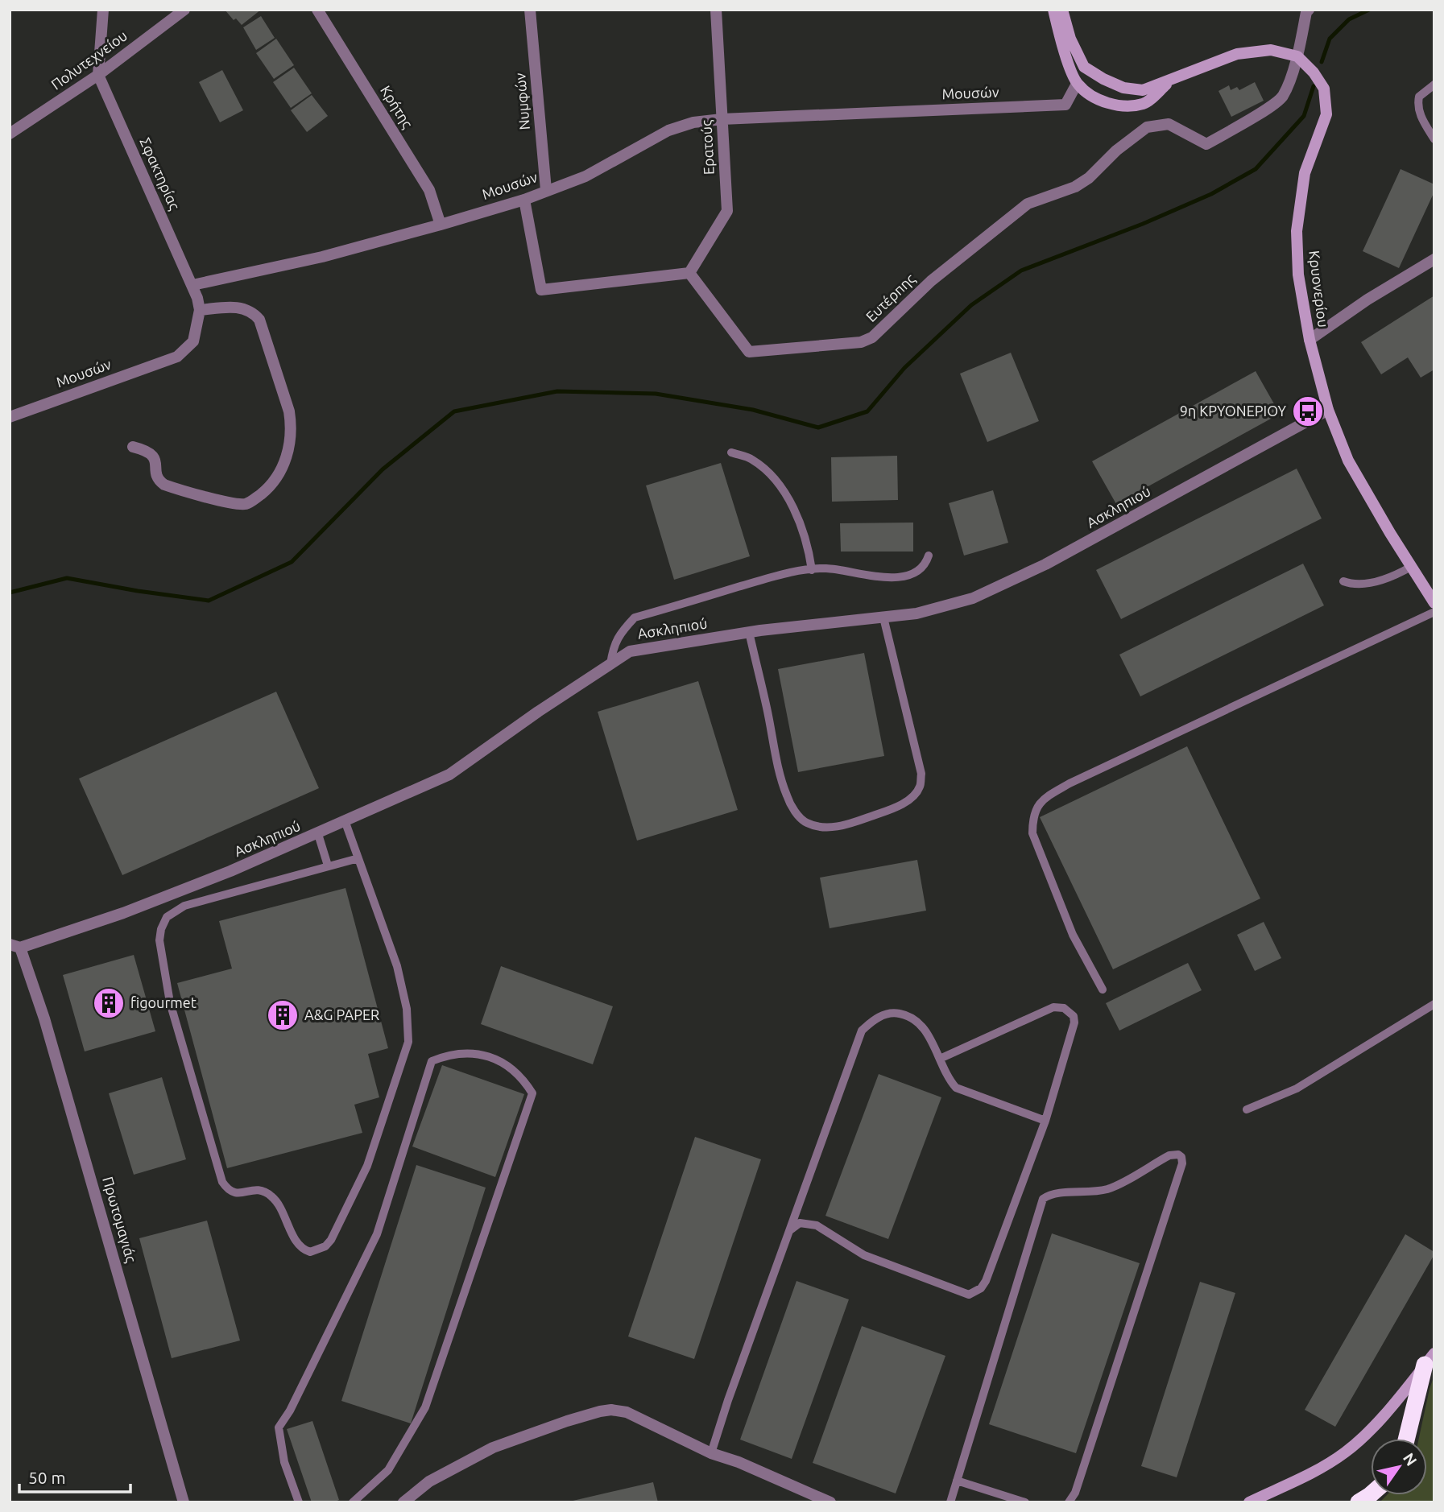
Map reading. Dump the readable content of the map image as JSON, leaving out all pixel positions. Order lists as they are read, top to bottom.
{
  "streets": {
    "main road": ["Κρυονερίου"],
    "street": [
      "Πολυτεχνείου",
      "Μουσών",
      "Νυμφών",
      "Κρήτης",
      "Ερατούς",
      "Σφακτηρίας",
      "Ευτέρπης",
      "Ασκληπιού",
      "Πρωτομαγιάς"
    ]
  },
  "crossings": [
    ["Πολυτεχνείου", "Σφακτηρίας"],
    ["Μουσών", "Νυμφών"],
    ["Μουσών", "Κρήτης"],
    ["Μουσών", "Ερατούς"],
    ["Μουσών", "Σφακτηρίας"],
    ["Ερατούς", "Ευτέρπης"],
    ["Κρυονερίου", "Ευτέρπης"],
    ["Κρυονερίου", "Ασκληπιού"],
    ["Ασκληπιού", "Πρωτομαγιάς"]
  ],
  "places": {
    "bus stop": ["9η ΚΡΥΟΝΕΡΙΟΥ"],
    "building": ["figourmet", "A&G PAPER"]
  },
  "scale_bar": "50 m",
  "north": "top right"
}
